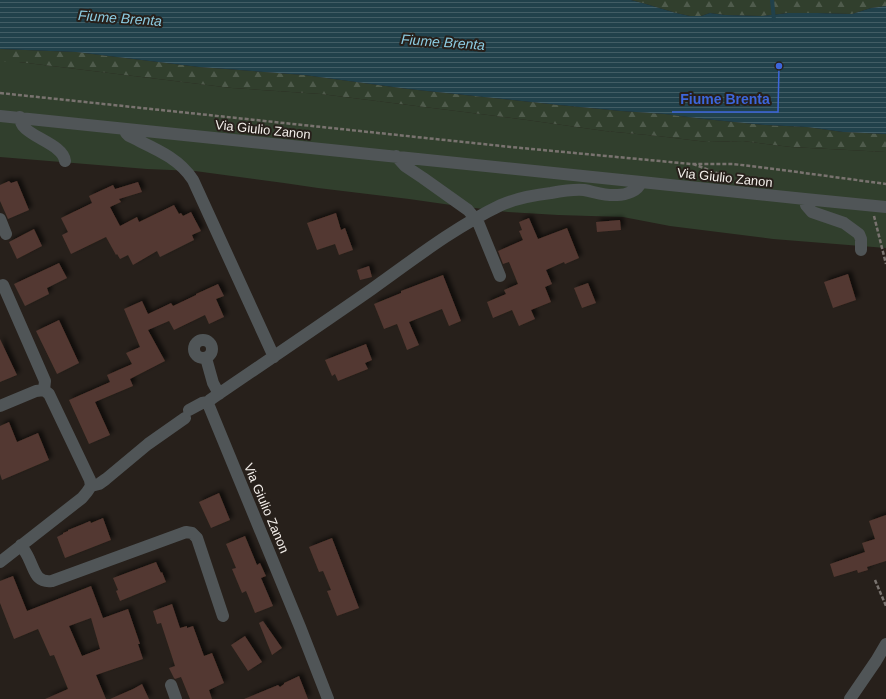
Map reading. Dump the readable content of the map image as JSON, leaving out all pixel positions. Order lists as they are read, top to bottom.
{
  "streets": {
    "street": ["Via Giulio Zanon"]
  },
  "water": ["Fiume Brenta"],
  "places": ["Fiume Brenta"]
}
